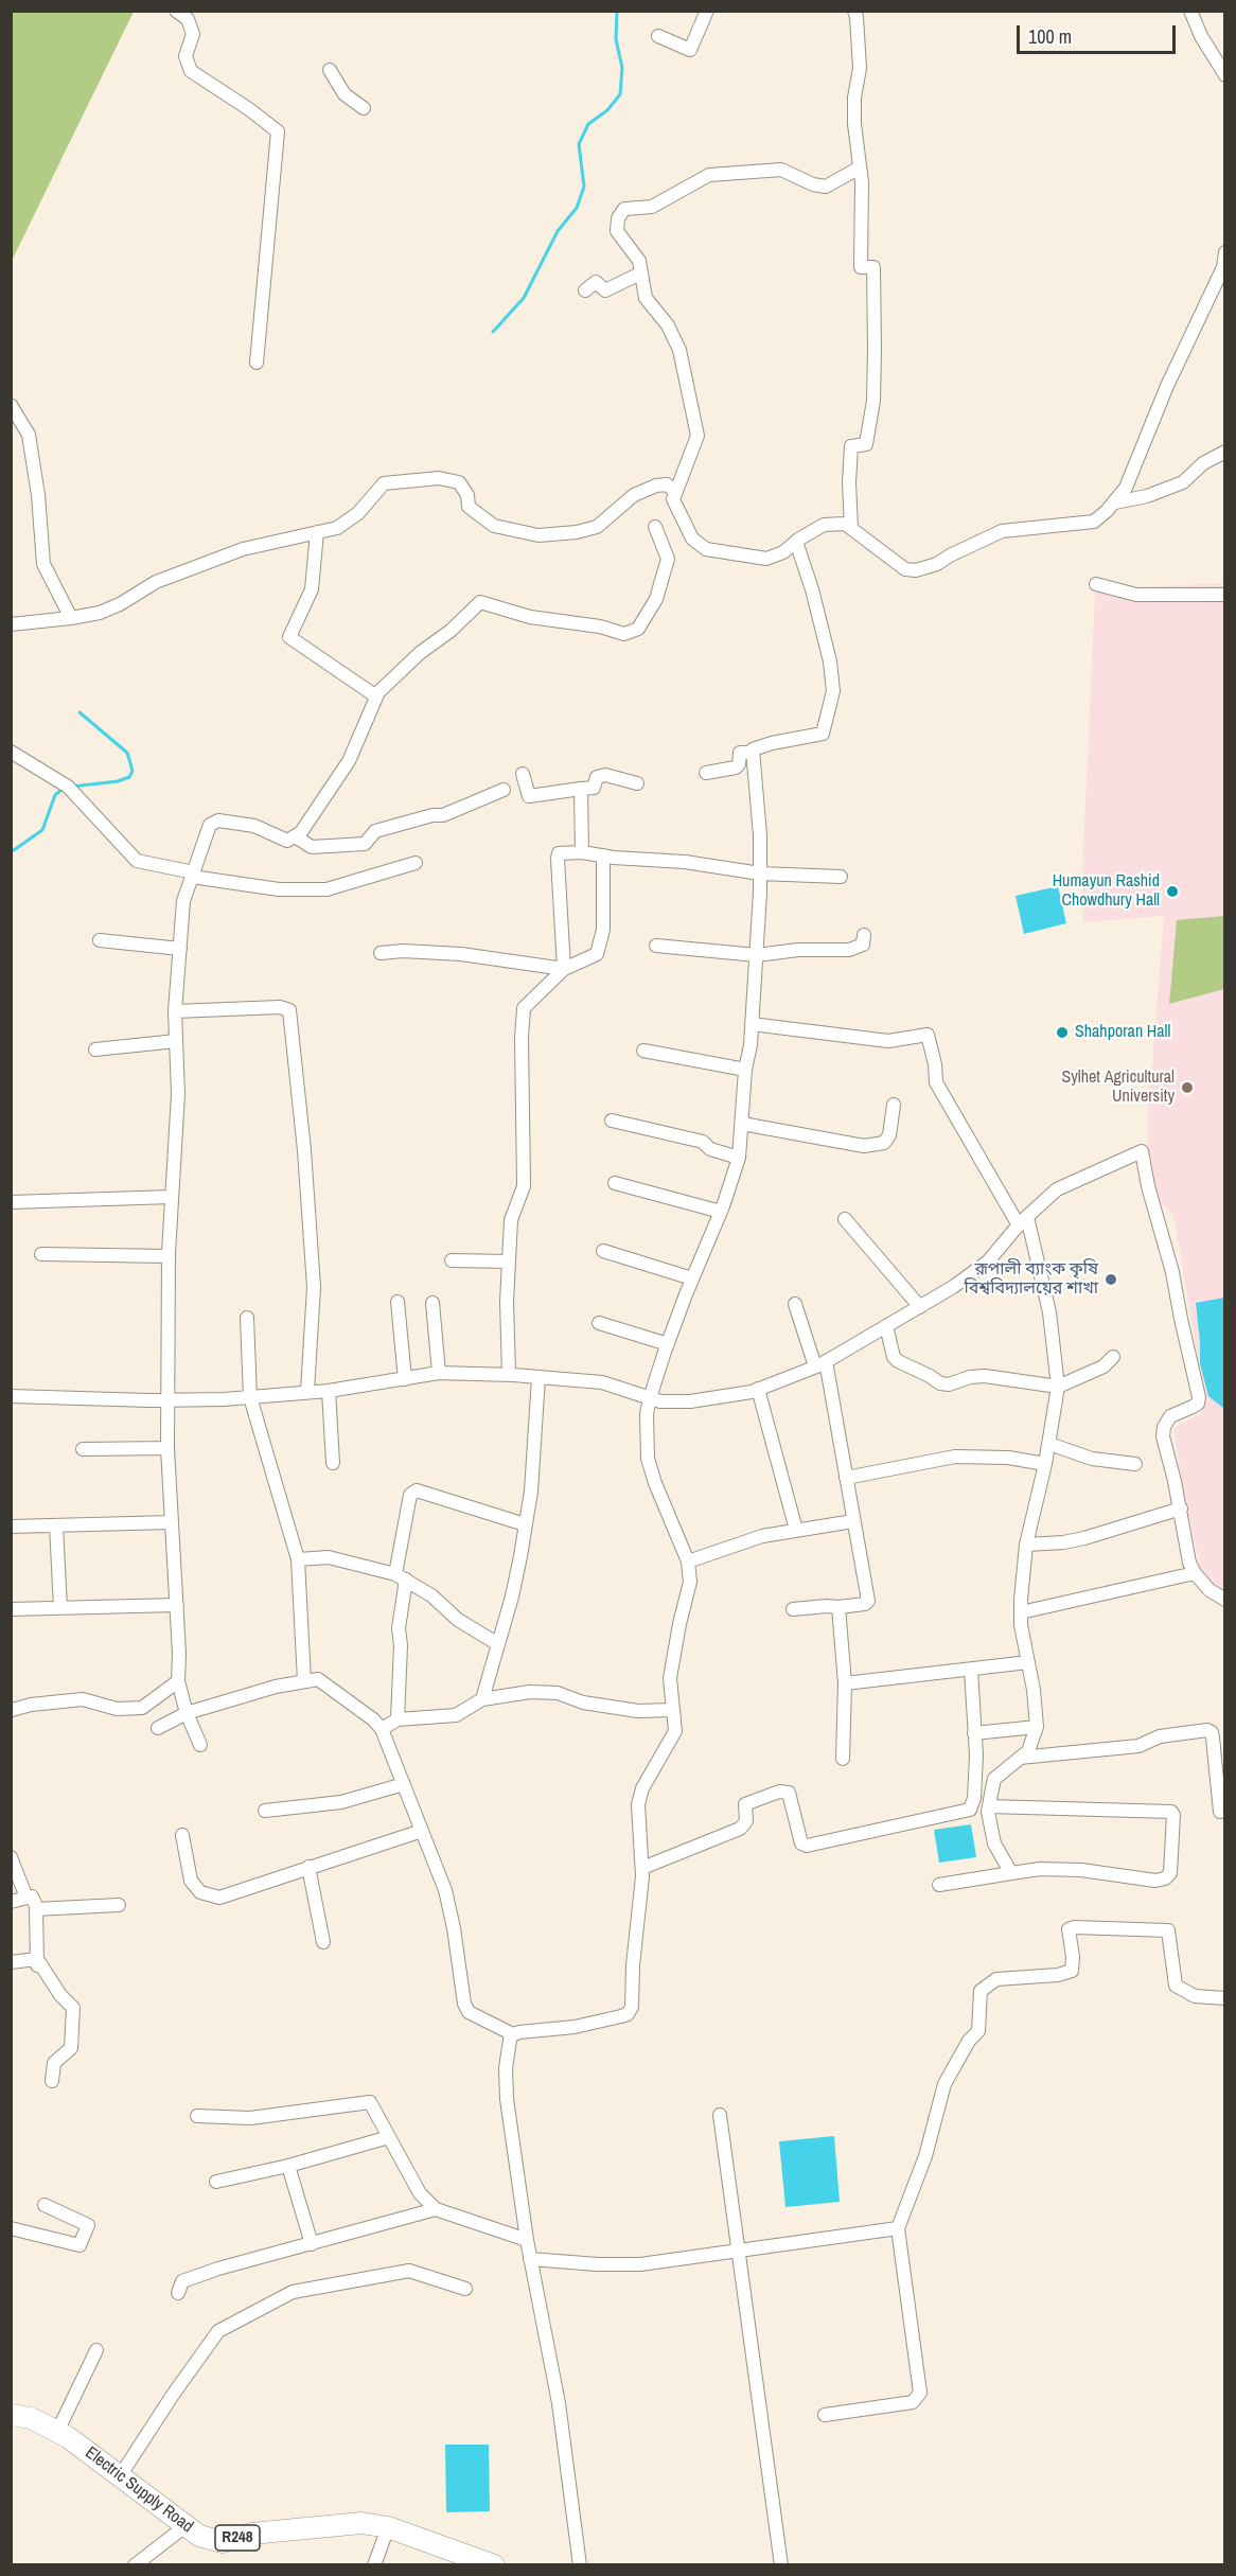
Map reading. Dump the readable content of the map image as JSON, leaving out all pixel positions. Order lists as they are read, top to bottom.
{
  "streets": {
    "main road": ["Electric Supply Road", "R248"]
  },
  "places": [
    "Humayun Rashid Chowdhury Hall",
    "Shahporan Hall",
    "Sylhet Agricultural University",
    "রূপালী ব্যাংক কৃষি বিশ্ববিদ্যালয়ের শাখা"
  ],
  "scale_bar": "100 m"
}
